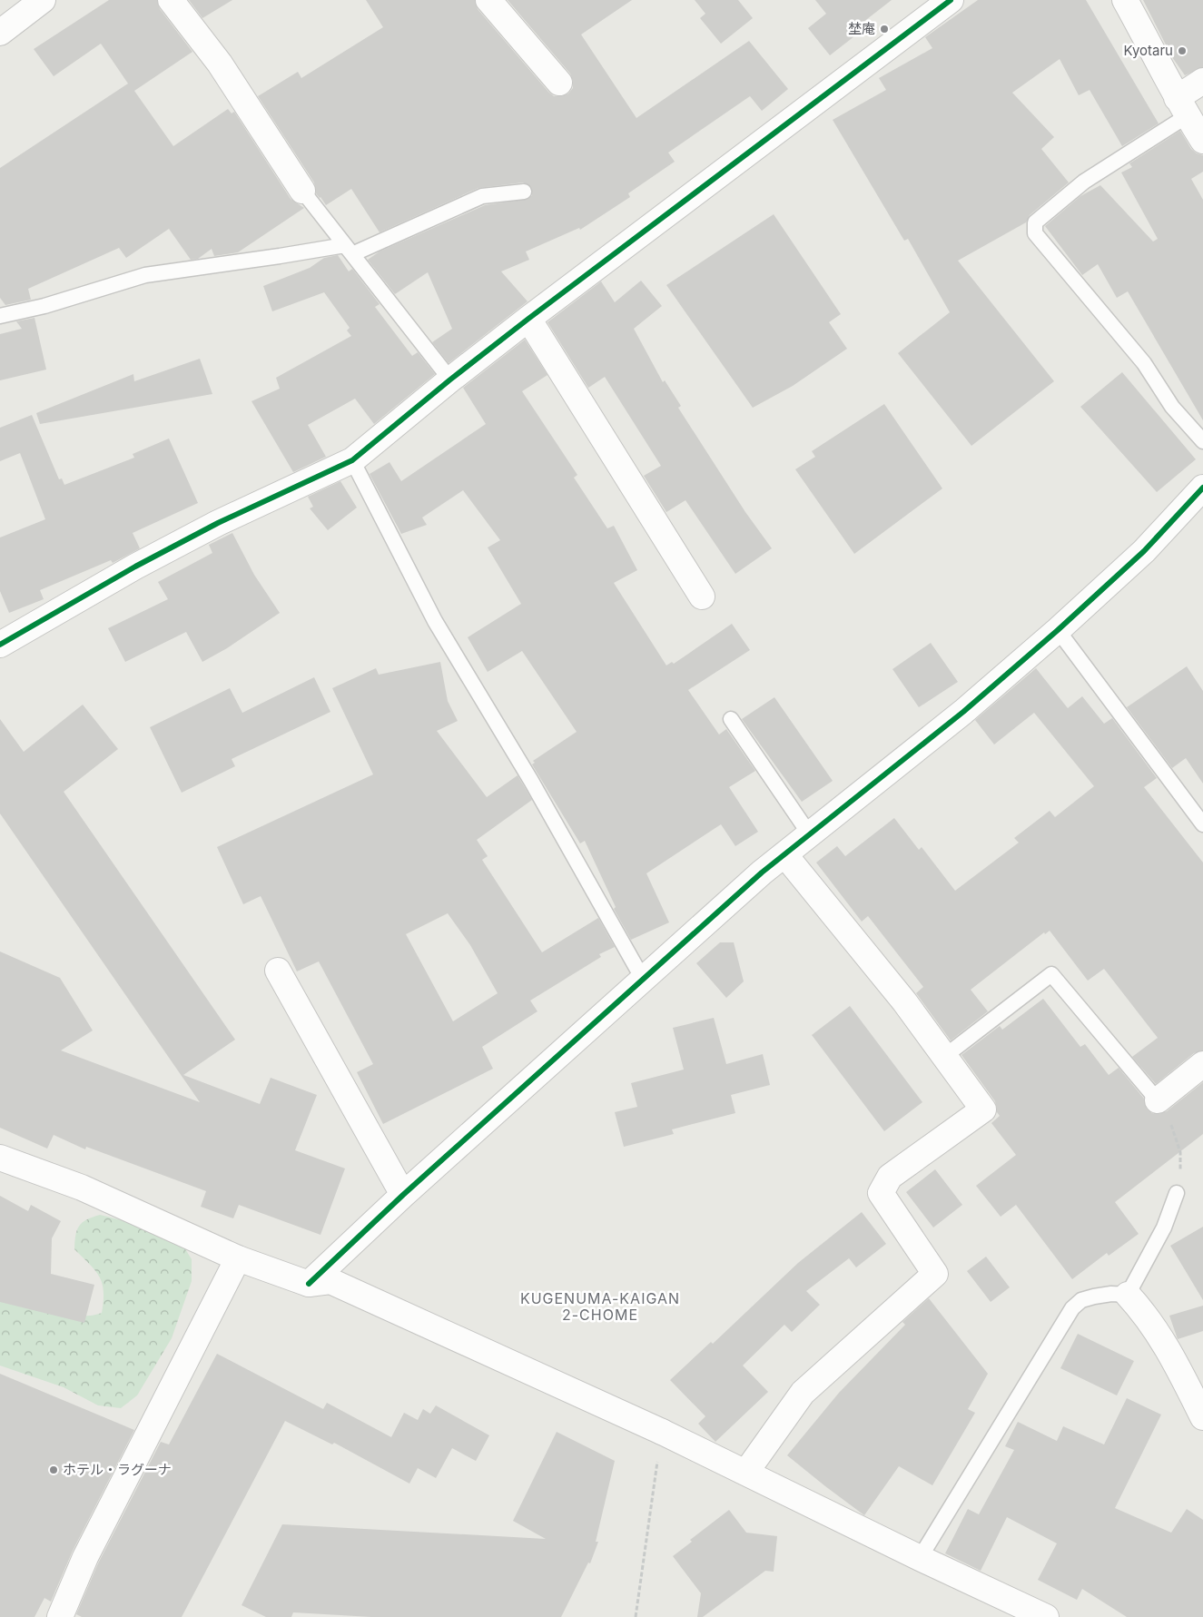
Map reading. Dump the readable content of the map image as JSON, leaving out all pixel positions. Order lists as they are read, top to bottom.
{
  "districts": ["KUGENUMA-KAIGAN 2-CHOME"],
  "places": ["埜庵", "Kyotaru", "ホテル・ラグーナ"]
}
